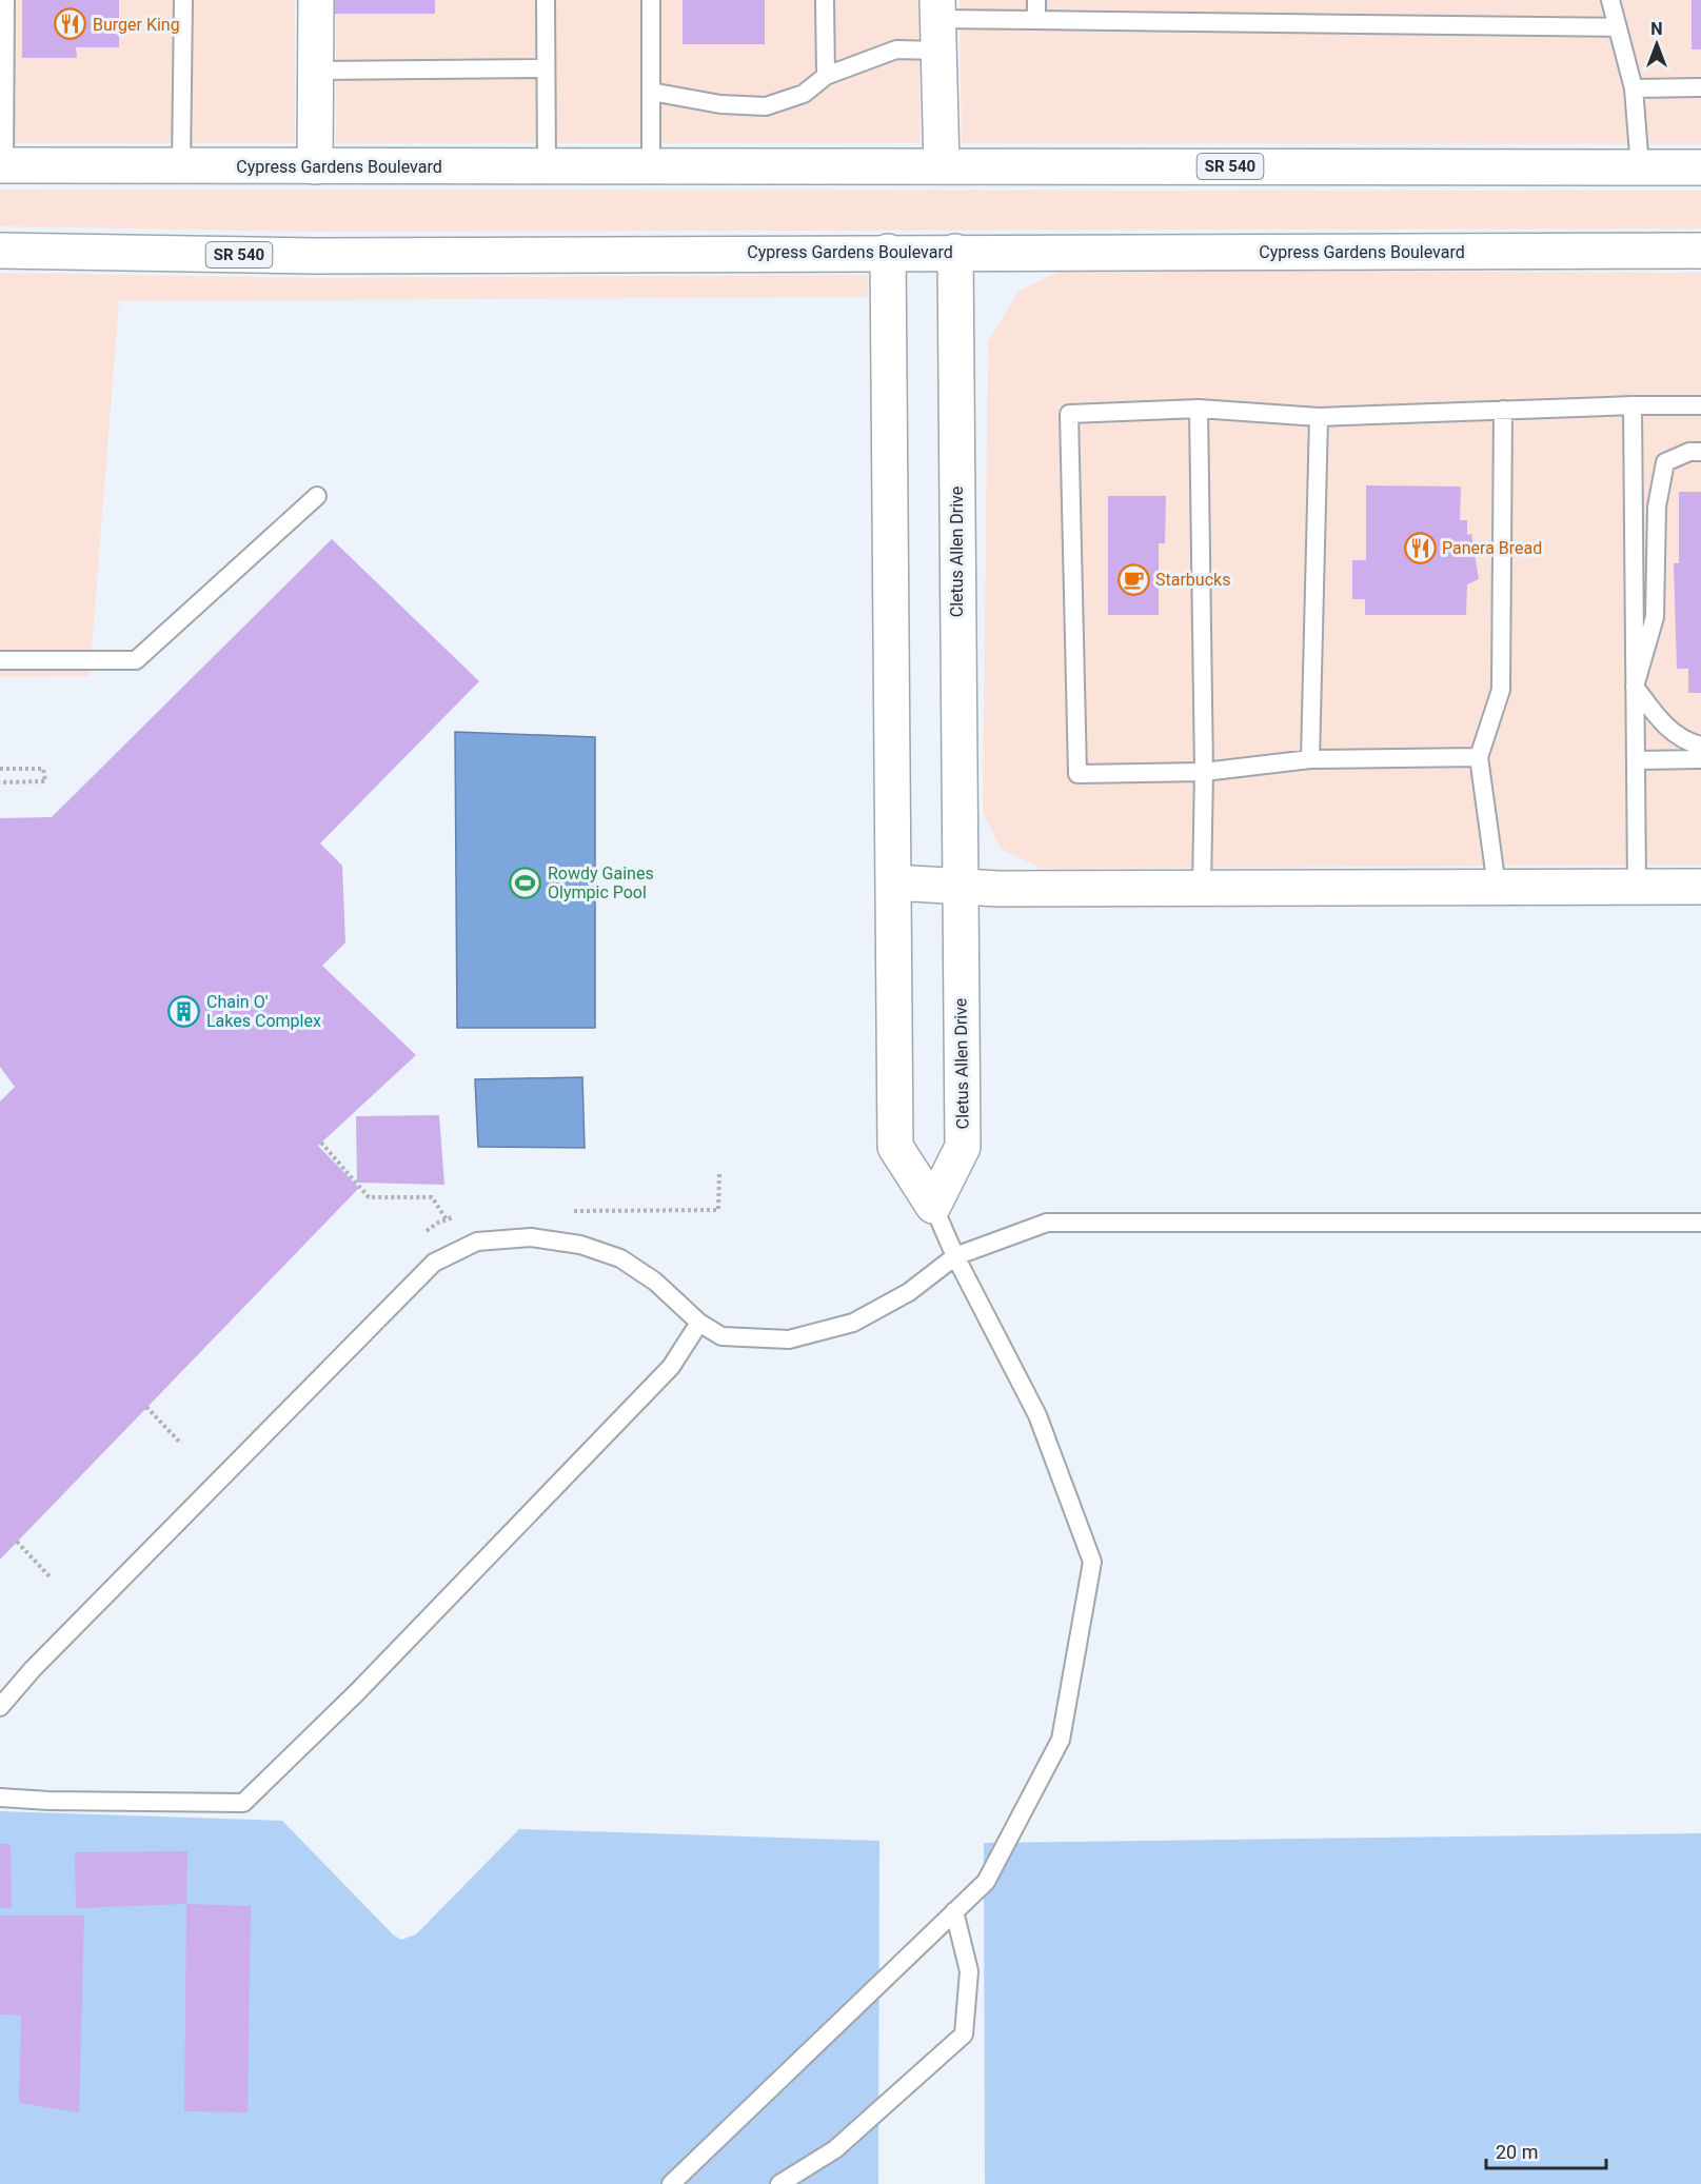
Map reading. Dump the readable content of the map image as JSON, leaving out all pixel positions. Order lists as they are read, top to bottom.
{
  "streets": {
    "main road": ["Cypress Gardens Boulevard", "SR 540", "Cletus Allen Drive"]
  },
  "crossings": [
    ["Cypress Gardens Boulevard", "Cletus Allen Drive"]
  ],
  "places": {
    "restaurant": ["Burger King", "Panera Bread"],
    "cafe": ["Starbucks"],
    "sports": ["Rowdy Gaines Olympic Pool"],
    "building": ["Chain O' Lakes Complex"]
  },
  "scale_bar": "20 m",
  "north": "top"
}
